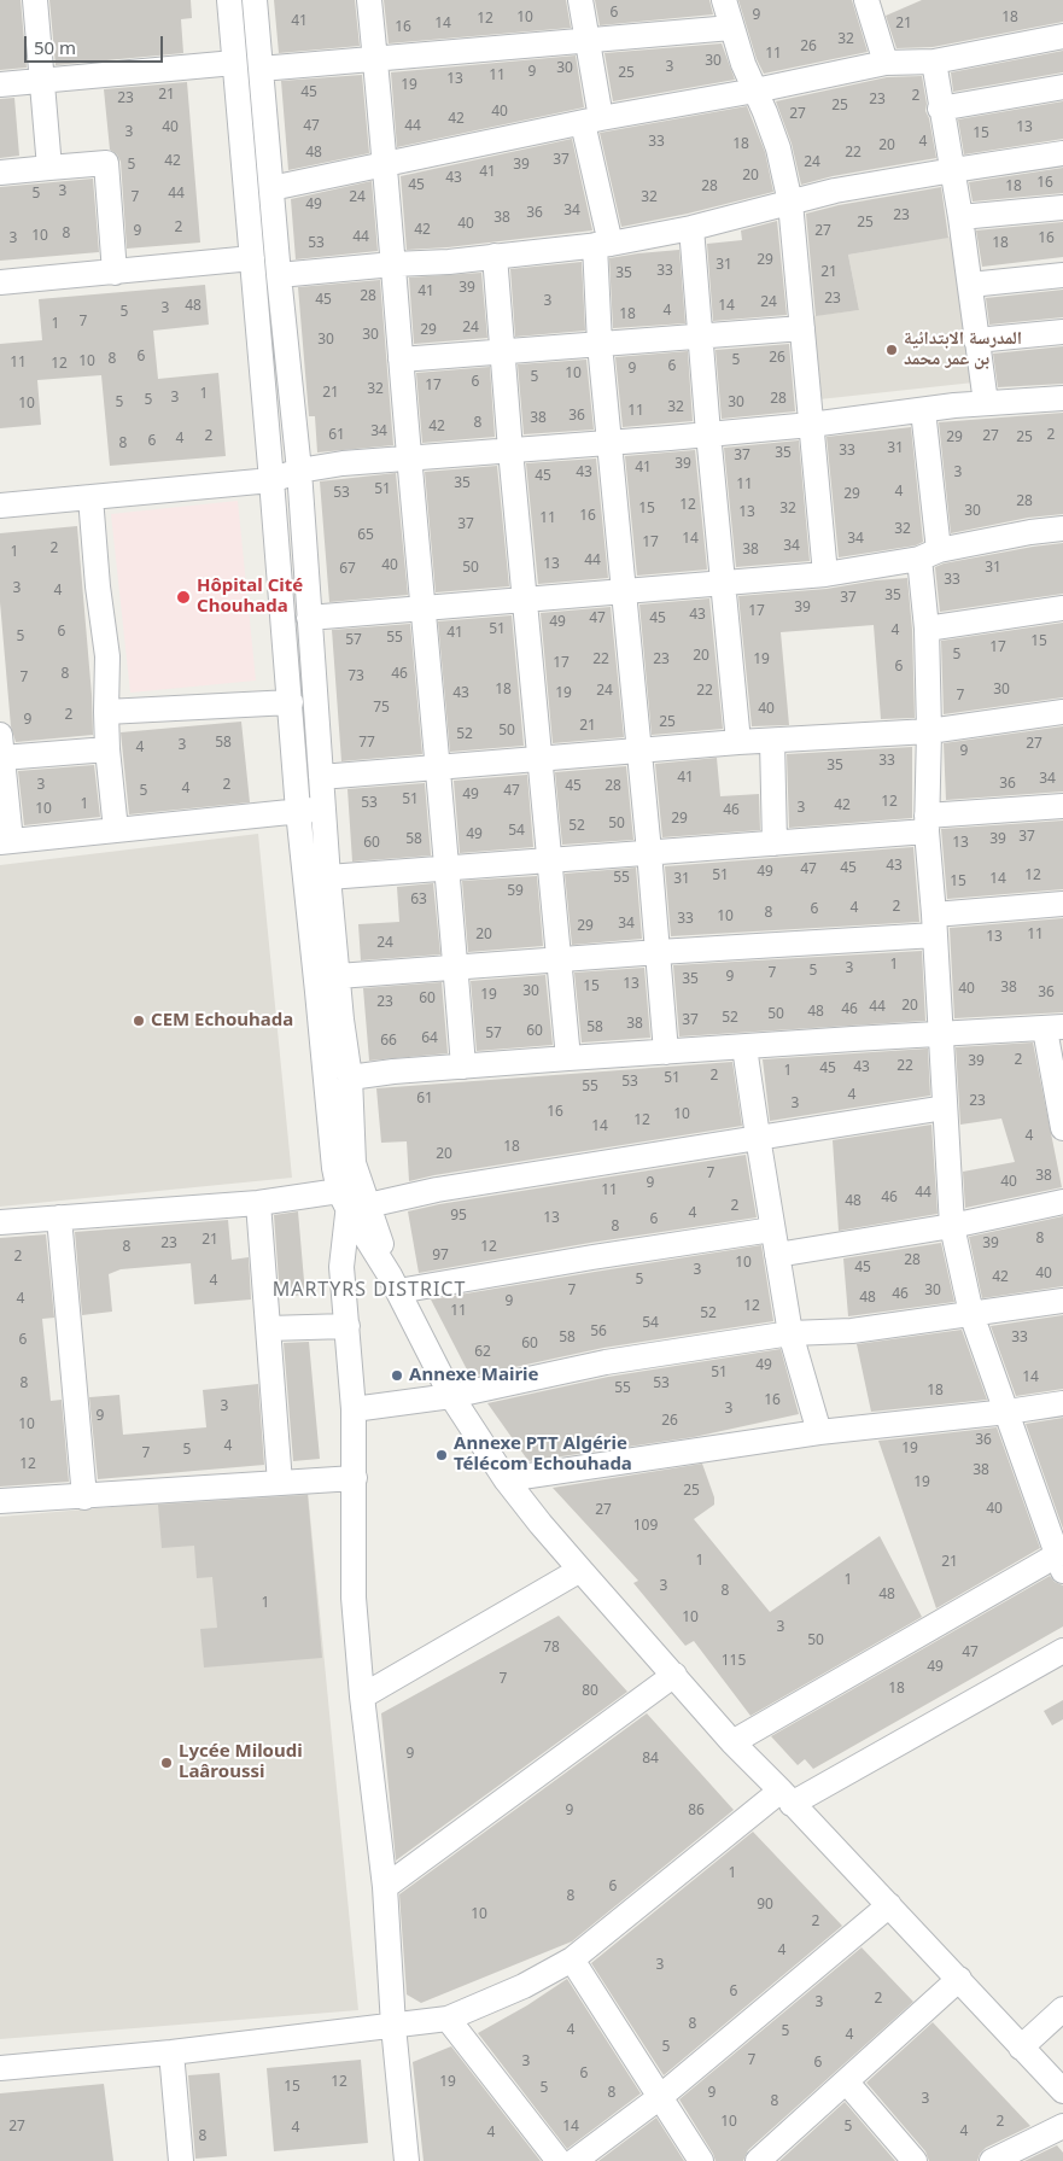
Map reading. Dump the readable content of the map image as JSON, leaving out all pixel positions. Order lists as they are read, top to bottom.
{
  "districts": ["MARTYRS DISTRICT"],
  "places": [
    "المدرسة الابتدائية بن عمر محمد",
    "Hôpital Cité Chouhada",
    "CEM Echouhada",
    "Annexe Mairie",
    "Annexe PTT Algérie Télécom Echouhada",
    "Lycée Miloudi Laâroussi"
  ],
  "house_numbers": [
    "6",
    "9",
    "10",
    "18",
    "12",
    "41",
    "14",
    "21",
    "16",
    "32",
    "26",
    "11",
    "30",
    "3",
    "30",
    "9",
    "25",
    "11",
    "13",
    "19",
    "45",
    "21",
    "2",
    "23",
    "23",
    "25",
    "40",
    "27",
    "42",
    "47",
    "44",
    "40",
    "13",
    "3",
    "15",
    "33",
    "4",
    "18",
    "20",
    "48",
    "22",
    "37",
    "42",
    "24",
    "5",
    "39",
    "41",
    "20",
    "43",
    "16",
    "45",
    "28",
    "18",
    "3",
    "5",
    "44",
    "7",
    "24",
    "32",
    "49",
    "34",
    "36",
    "23",
    "38",
    "25",
    "40",
    "2",
    "42",
    "9",
    "27",
    "8",
    "10",
    "44",
    "3",
    "16",
    "53",
    "18",
    "29",
    "31",
    "33",
    "21",
    "35",
    "39",
    "41",
    "28",
    "23",
    "45",
    "3",
    "24",
    "48",
    "14",
    "3",
    "4",
    "5",
    "18",
    "7",
    "1",
    "24",
    "29",
    "30",
    "30",
    "6",
    "26",
    "8",
    "5",
    "10",
    "11",
    "12",
    "6",
    "9",
    "10",
    "5",
    "6",
    "17",
    "32",
    "21",
    "1",
    "3",
    "28",
    "5",
    "5",
    "30",
    "10",
    "32",
    "11",
    "36",
    "38",
    "8",
    "42",
    "34",
    "61",
    "2",
    "2",
    "27",
    "29",
    "25",
    "4",
    "6",
    "8",
    "31",
    "33",
    "35",
    "37",
    "39",
    "41",
    "43",
    "3",
    "45",
    "35",
    "11",
    "51",
    "4",
    "53",
    "29",
    "28",
    "12",
    "15",
    "32",
    "30",
    "13",
    "16",
    "11",
    "37",
    "32",
    "65",
    "14",
    "34",
    "17",
    "34",
    "2",
    "38",
    "1",
    "44",
    "13",
    "40",
    "50",
    "31",
    "67",
    "33",
    "3",
    "4",
    "35",
    "37",
    "39",
    "17",
    "43",
    "47",
    "45",
    "49",
    "51",
    "4",
    "6",
    "41",
    "5",
    "55",
    "57",
    "15",
    "17",
    "5",
    "20",
    "22",
    "23",
    "19",
    "17",
    "6",
    "8",
    "46",
    "73",
    "7",
    "18",
    "30",
    "24",
    "22",
    "43",
    "19",
    "7",
    "75",
    "40",
    "2",
    "9",
    "25",
    "21",
    "50",
    "52",
    "58",
    "77",
    "27",
    "3",
    "4",
    "9",
    "33",
    "35",
    "41",
    "34",
    "36",
    "3",
    "2",
    "45",
    "28",
    "4",
    "5",
    "47",
    "49",
    "51",
    "12",
    "53",
    "1",
    "42",
    "3",
    "10",
    "46",
    "29",
    "50",
    "52",
    "54",
    "49",
    "37",
    "58",
    "39",
    "60",
    "13",
    "43",
    "45",
    "47",
    "49",
    "51",
    "12",
    "55",
    "31",
    "14",
    "15",
    "59",
    "63",
    "2",
    "4",
    "6",
    "8",
    "10",
    "33",
    "34",
    "29",
    "20",
    "11",
    "13",
    "24",
    "1",
    "3",
    "5",
    "7",
    "9",
    "35",
    "13",
    "15",
    "38",
    "40",
    "30",
    "36",
    "19",
    "60",
    "23",
    "20",
    "44",
    "46",
    "48",
    "50",
    "52",
    "37",
    "38",
    "58",
    "60",
    "57",
    "64",
    "66",
    "2",
    "39",
    "22",
    "43",
    "45",
    "1",
    "2",
    "51",
    "53",
    "55",
    "4",
    "61",
    "23",
    "3",
    "16",
    "10",
    "12",
    "14",
    "4",
    "18",
    "20",
    "7",
    "38",
    "40",
    "9",
    "11",
    "44",
    "46",
    "48",
    "2",
    "4",
    "95",
    "13",
    "6",
    "8",
    "8",
    "21",
    "23",
    "39",
    "8",
    "12",
    "97",
    "2",
    "28",
    "10",
    "45",
    "3",
    "40",
    "42",
    "5",
    "4",
    "7",
    "30",
    "46",
    "48",
    "4",
    "9",
    "12",
    "11",
    "52",
    "54",
    "56",
    "58",
    "33",
    "6",
    "60",
    "62",
    "49",
    "51",
    "14",
    "8",
    "53",
    "55",
    "18",
    "16",
    "3",
    "3",
    "9",
    "26",
    "10",
    "36",
    "4",
    "19",
    "5",
    "7",
    "12",
    "38",
    "19",
    "25",
    "40",
    "27",
    "109",
    "1",
    "21",
    "1",
    "3",
    "8",
    "48",
    "1",
    "10",
    "3",
    "50",
    "78",
    "47",
    "115",
    "49",
    "7",
    "18",
    "80",
    "9",
    "84",
    "9",
    "86",
    "1",
    "6",
    "8",
    "90",
    "10",
    "2",
    "4",
    "3",
    "6",
    "2",
    "3",
    "8",
    "4",
    "5",
    "4",
    "5",
    "7",
    "3",
    "6",
    "6",
    "12",
    "19",
    "15",
    "5",
    "8",
    "9",
    "3",
    "8",
    "10",
    "2",
    "27",
    "14",
    "5",
    "4",
    "4",
    "4",
    "8"
  ],
  "scale_bar": "50 m"
}
